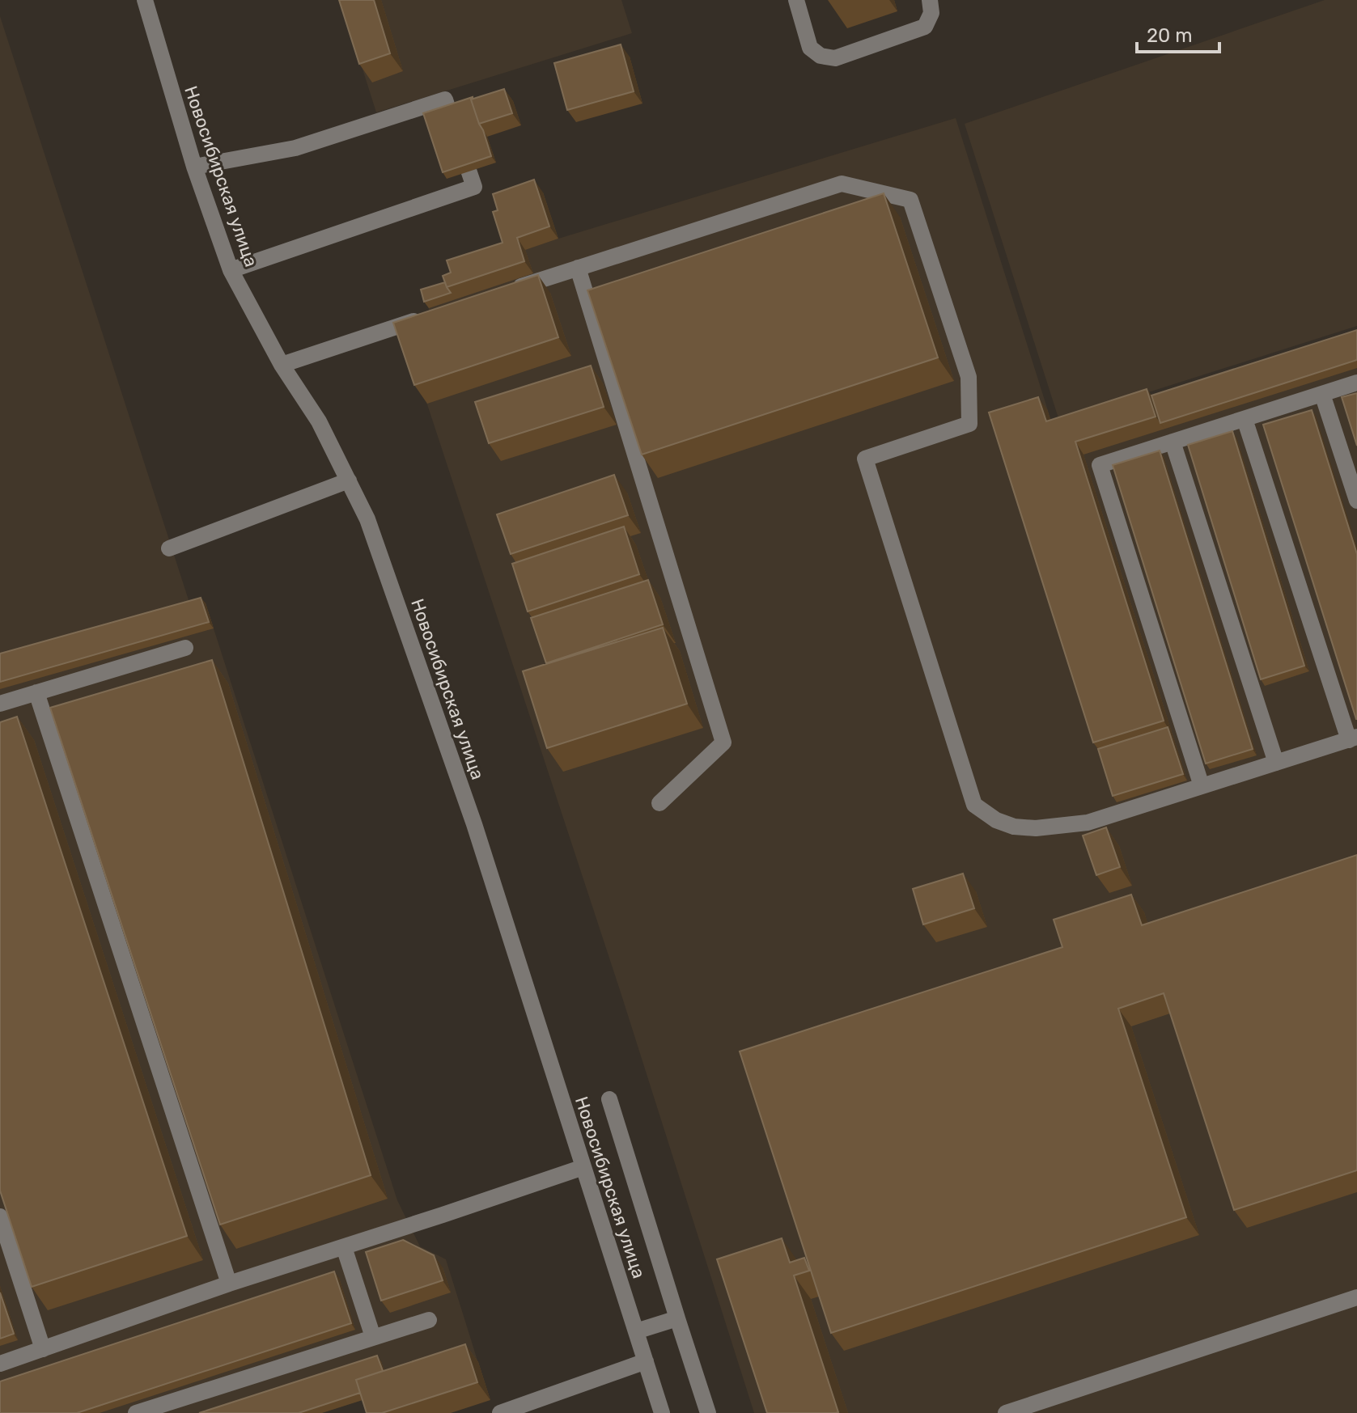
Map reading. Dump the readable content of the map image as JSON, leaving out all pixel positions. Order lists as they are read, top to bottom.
{
  "streets": {
    "street": ["Новосибирская улица"]
  },
  "scale_bar": "20 m"
}
